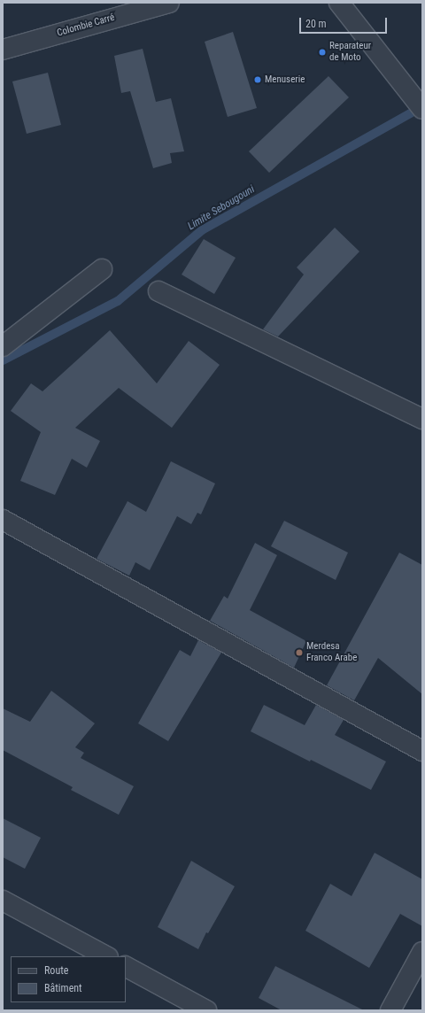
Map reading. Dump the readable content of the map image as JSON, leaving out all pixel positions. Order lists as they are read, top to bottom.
{
  "streets": {
    "street": ["Colombie Carré"]
  },
  "water": ["Limite Sebougouni"],
  "places": ["Reparateur de Moto", "Menuserie", "Merdesa Franco Arabe"],
  "legend": ["Route", "Bâtiment"],
  "scale_bar": "20 m"
}
